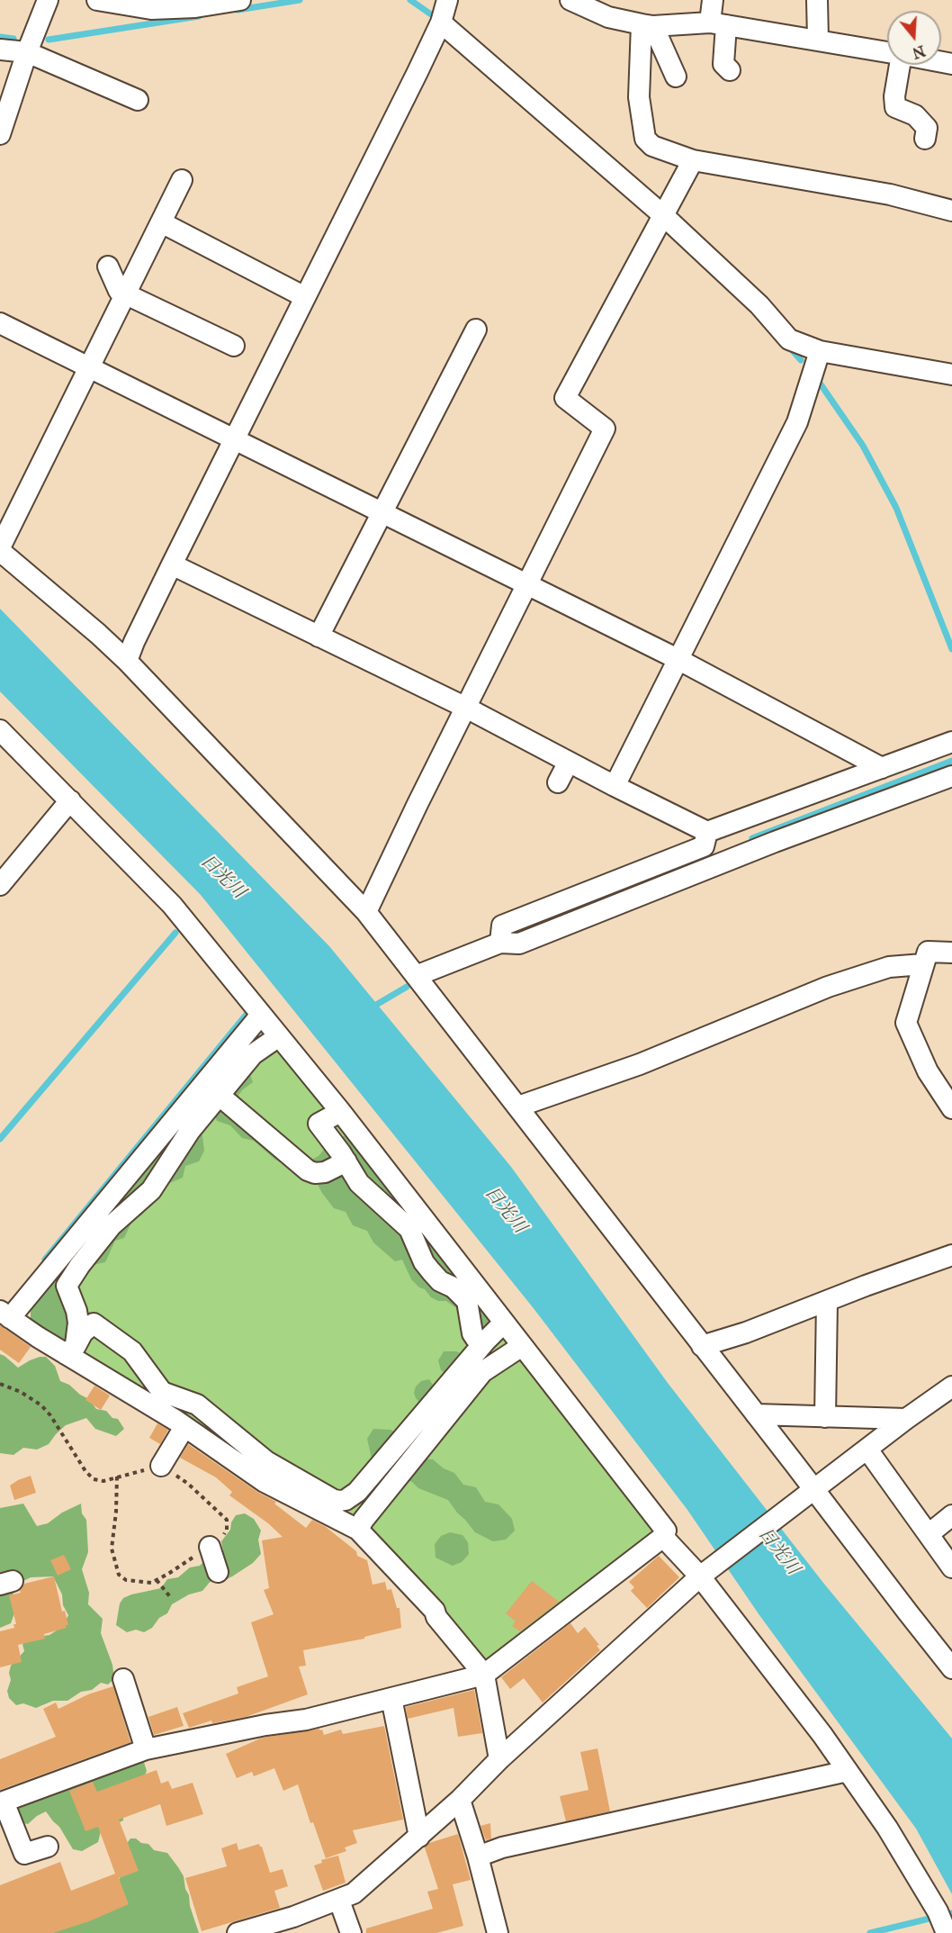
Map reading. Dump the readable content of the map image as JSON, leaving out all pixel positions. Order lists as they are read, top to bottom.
{
  "water": ["日光川"],
  "north": "bottom"
}
